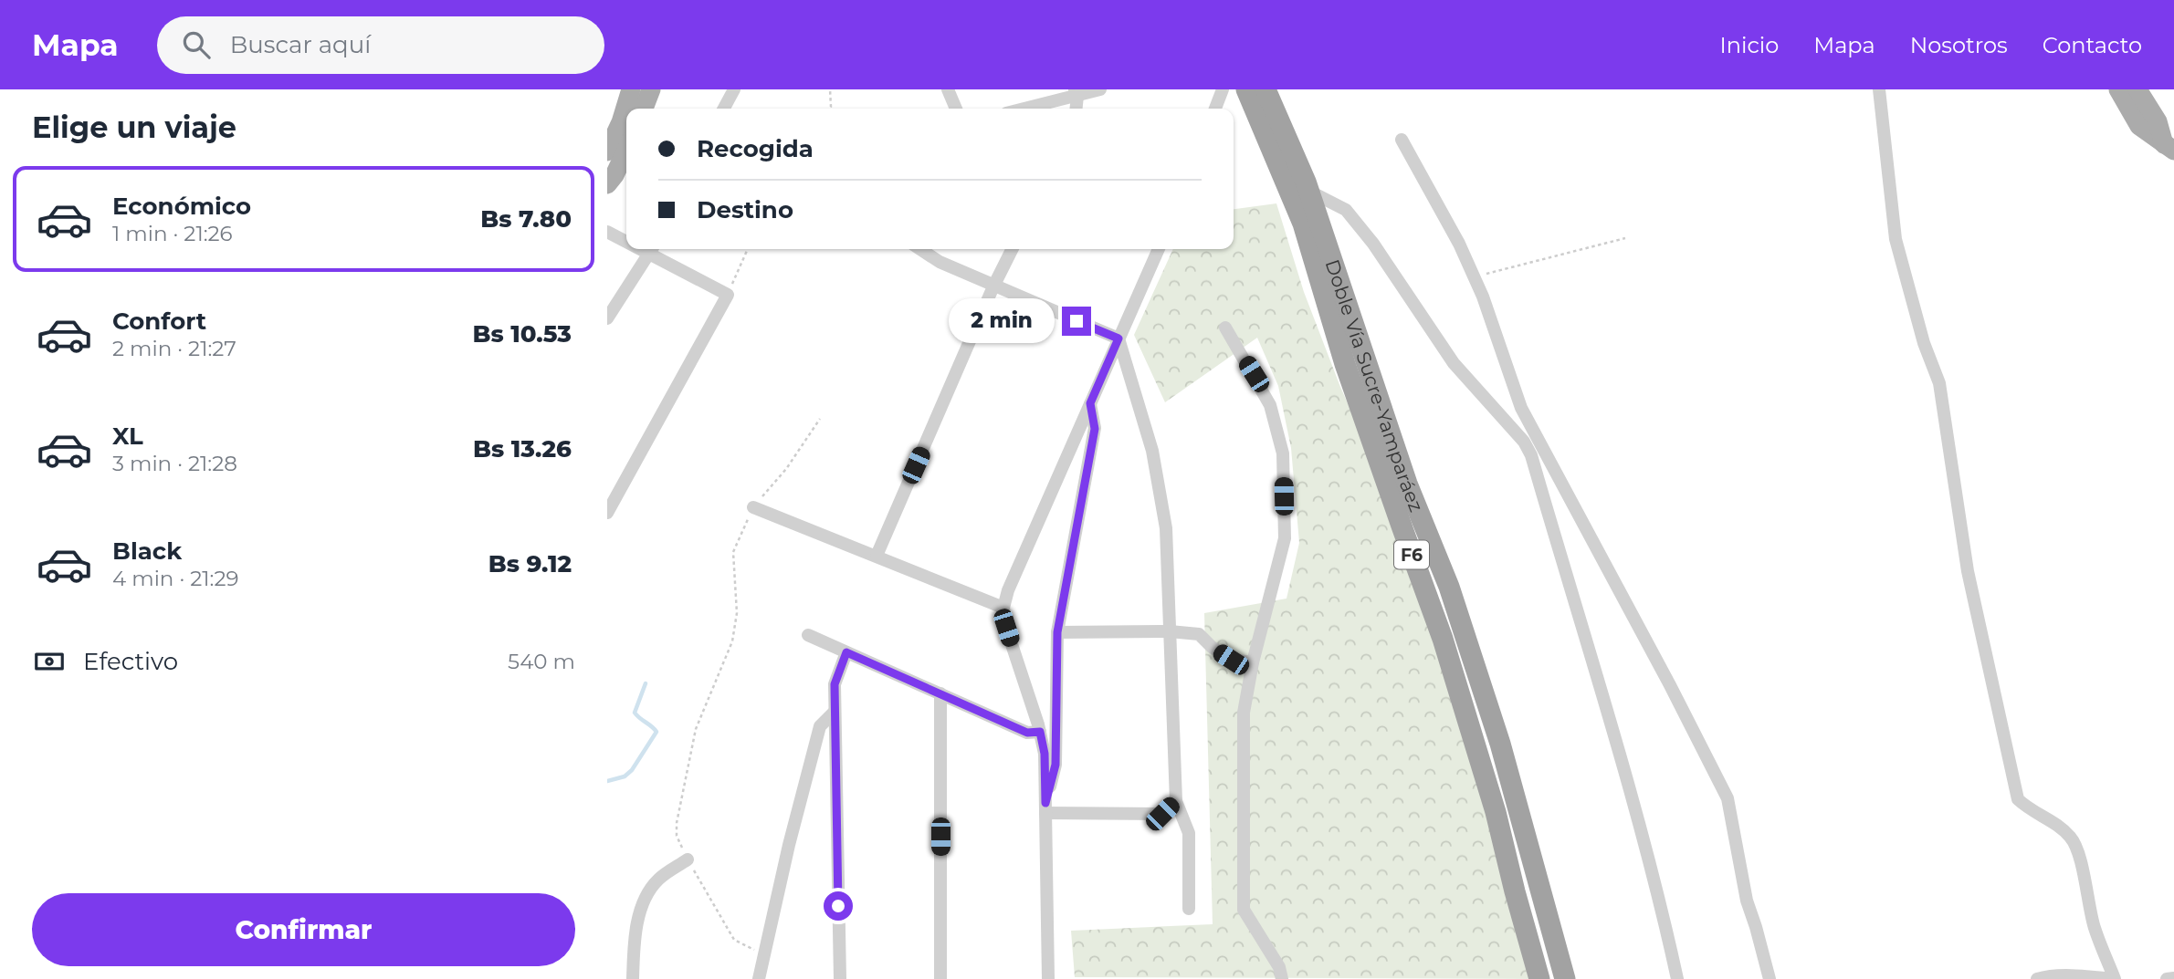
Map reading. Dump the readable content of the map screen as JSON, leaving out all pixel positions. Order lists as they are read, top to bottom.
{
  "streets": {
    "highway": ["Doble Vía Sucre-Yamparáez", "F6"]
  },
  "page": {
    "header": "Mapa",
    "search": "Buscar aquí",
    "nav": [
      "Inicio",
      "Mapa",
      "Nosotros",
      "Contacto"
    ],
    "heading": "Elige un viaje",
    "banner": ["Recogida", "Destino"],
    "list": [
      {
        "name": "Económico",
        "note": "1 min · 21:26",
        "value": "Bs 7.80"
      },
      {
        "name": "Confort",
        "note": "2 min · 21:27",
        "value": "Bs 10.53"
      },
      {
        "name": "XL",
        "note": "3 min · 21:28",
        "value": "Bs 13.26"
      },
      {
        "name": "Black",
        "note": "4 min · 21:29",
        "value": "Bs 9.12"
      }
    ],
    "bubble": "2 min",
    "pay": ["Efectivo", "540 m"],
    "buttons": "Confirmar"
  }
}
